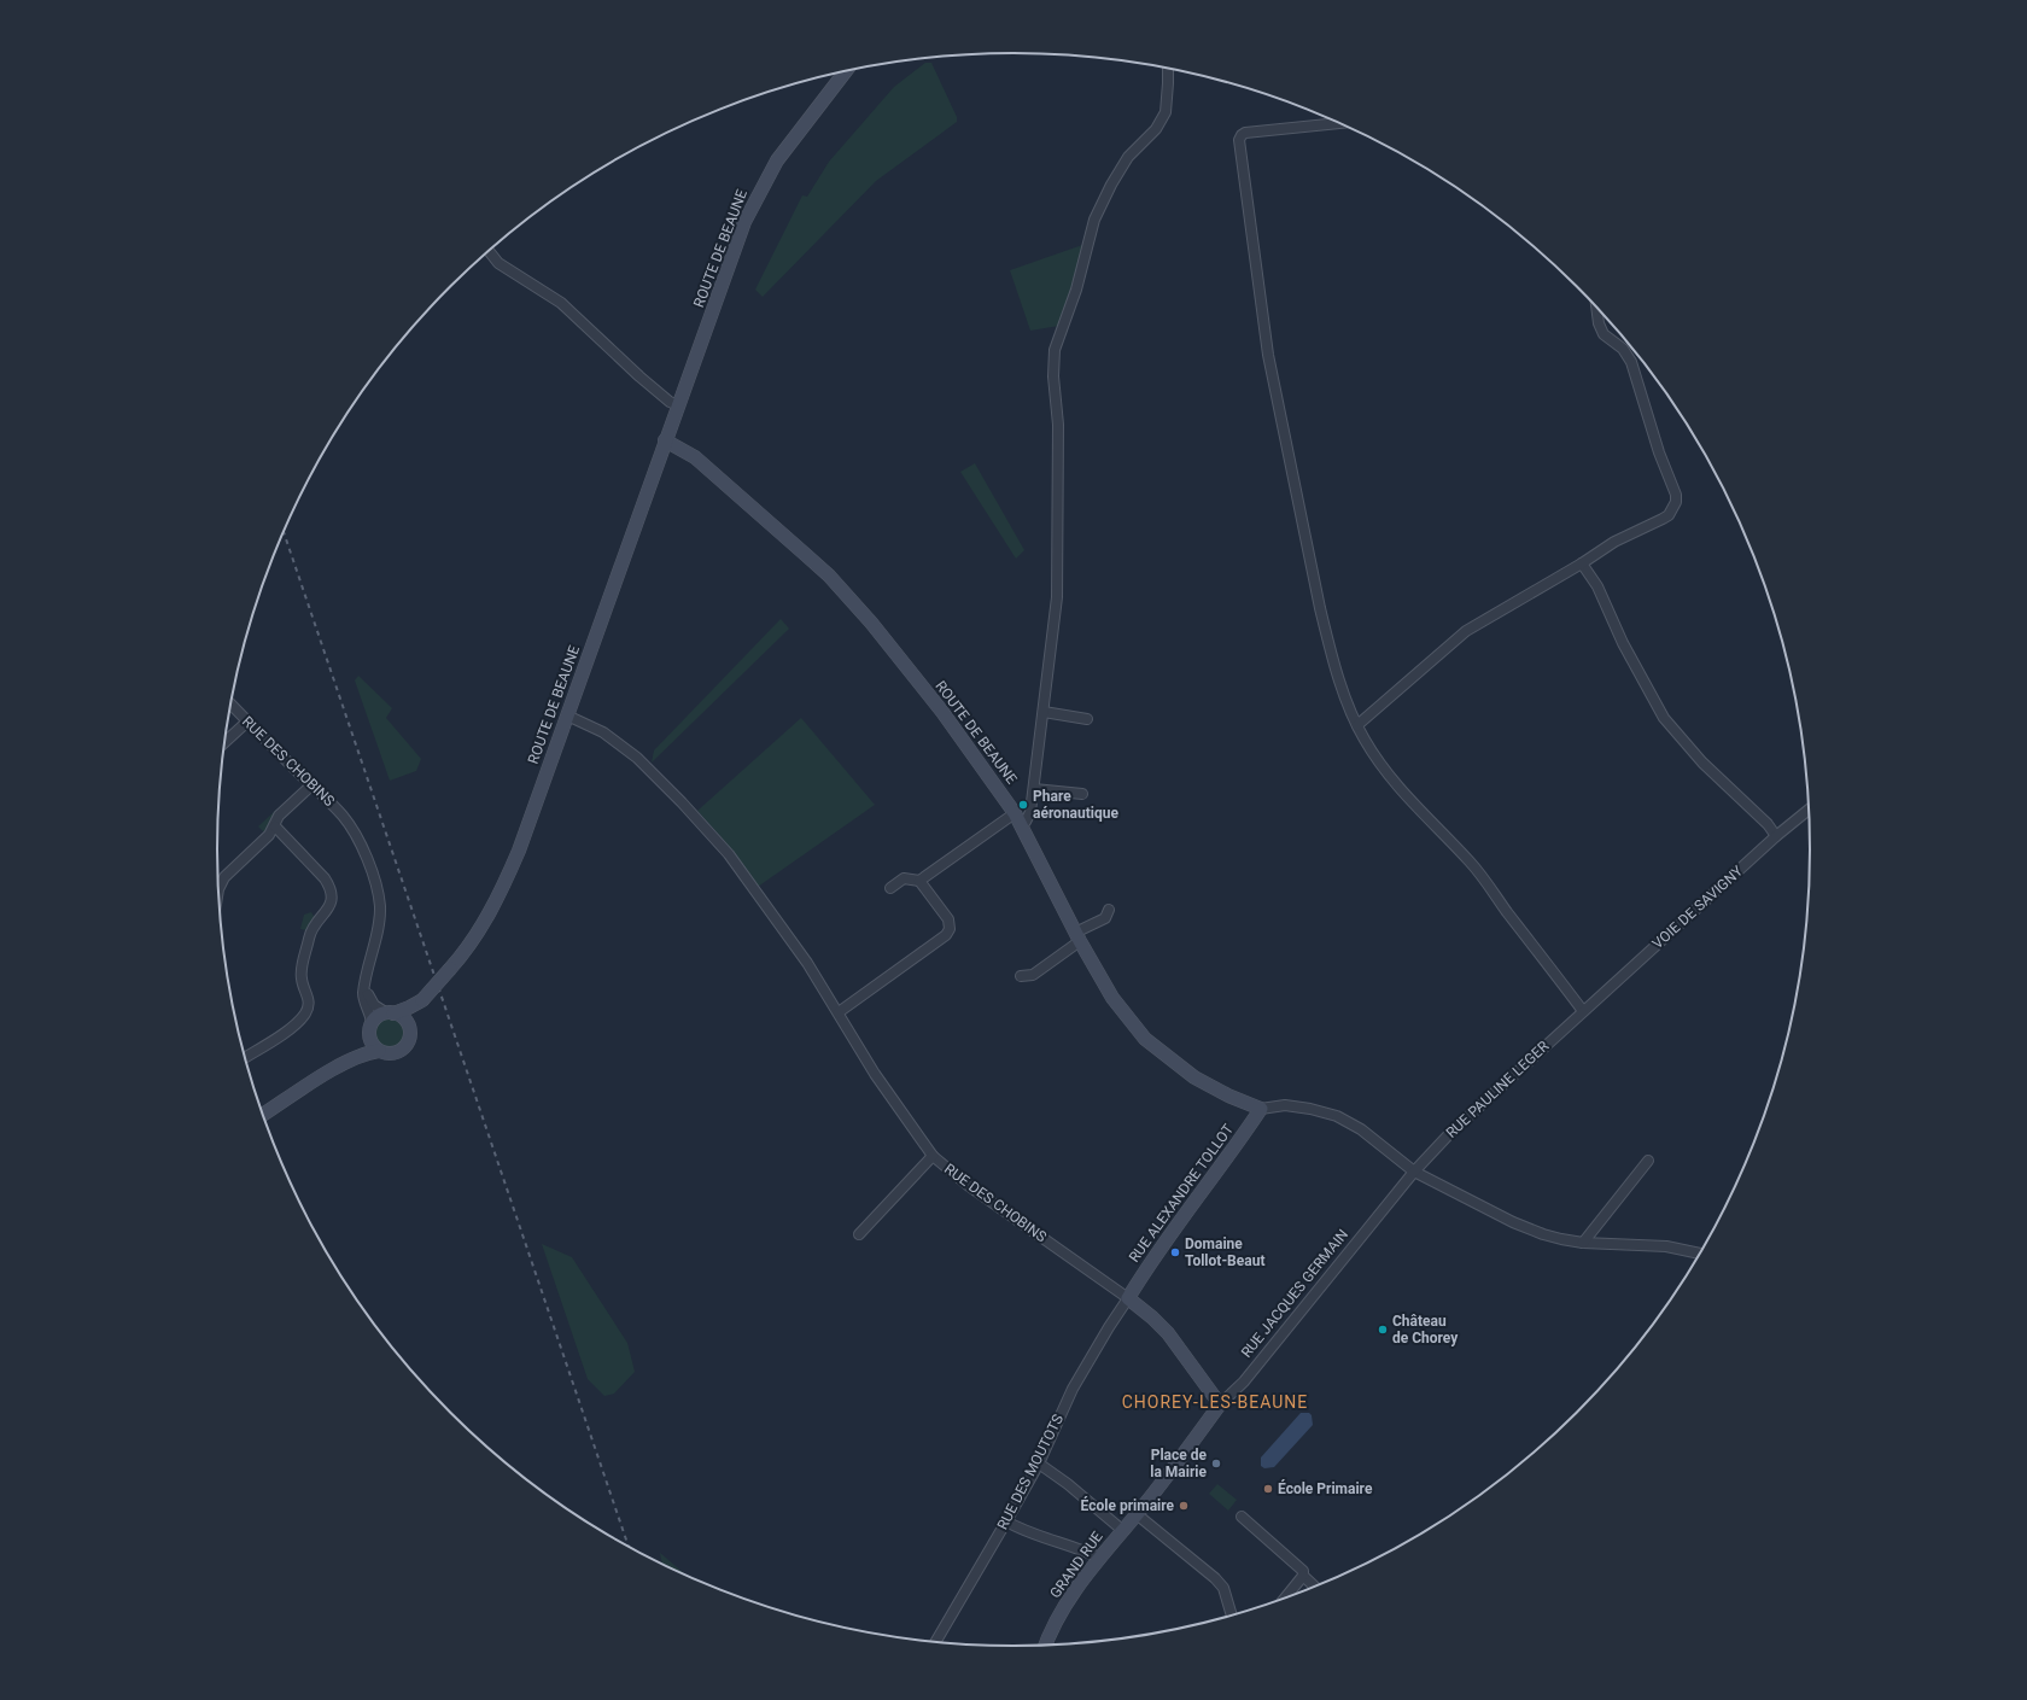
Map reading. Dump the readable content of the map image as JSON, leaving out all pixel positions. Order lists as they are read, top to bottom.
{
  "streets": {
    "street": [
      "ROUTE DE BEAUNE",
      "RUE DES CHOBINS",
      "VOIE DE SAVIGNY",
      "RUE PAULINE LEGER",
      "RUE ALEXANDRE TOLLOT",
      "RUE JACQUES GERMAIN",
      "RUE DES MOUTOTS",
      "GRAND RUE"
    ]
  },
  "crossings": [
    ["ROUTE DE BEAUNE", "RUE DES CHOBINS"],
    ["ROUTE DE BEAUNE", "RUE ALEXANDRE TOLLOT"],
    ["RUE DES CHOBINS", "RUE ALEXANDRE TOLLOT"],
    ["RUE DES CHOBINS", "RUE DES MOUTOTS"],
    ["VOIE DE SAVIGNY", "RUE PAULINE LEGER"],
    ["RUE PAULINE LEGER", "RUE JACQUES GERMAIN"],
    ["RUE ALEXANDRE TOLLOT", "RUE DES MOUTOTS"],
    ["RUE JACQUES GERMAIN", "GRAND RUE"]
  ],
  "districts": ["CHOREY-LES-BEAUNE"],
  "places": [
    "Phare aéronautique",
    "Domaine Tollot-Beaut",
    "Château de Chorey",
    "Place de la Mairie",
    "École Primaire",
    "École primaire"
  ]
}
